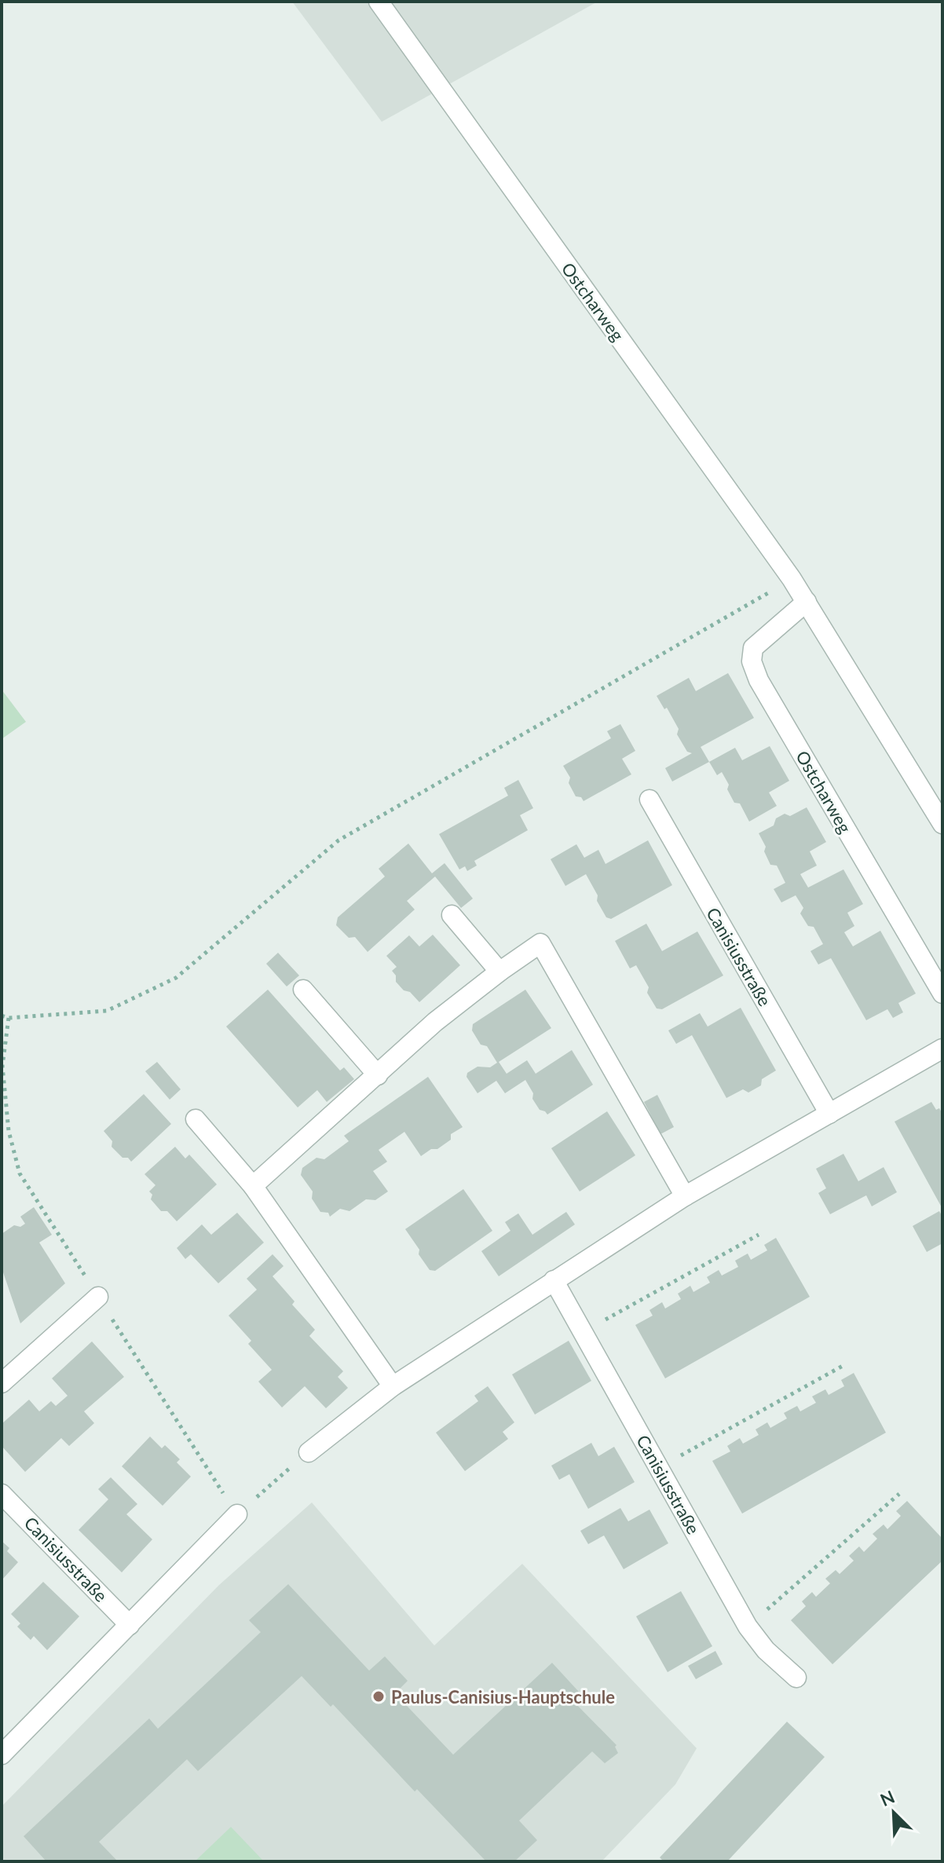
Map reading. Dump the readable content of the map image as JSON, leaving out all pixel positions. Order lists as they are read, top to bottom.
{
  "streets": {
    "street": ["Ostcharweg", "Canisiusstraße"]
  },
  "places": ["Paulus-Canisius-Hauptschule"],
  "north": "top left"
}
